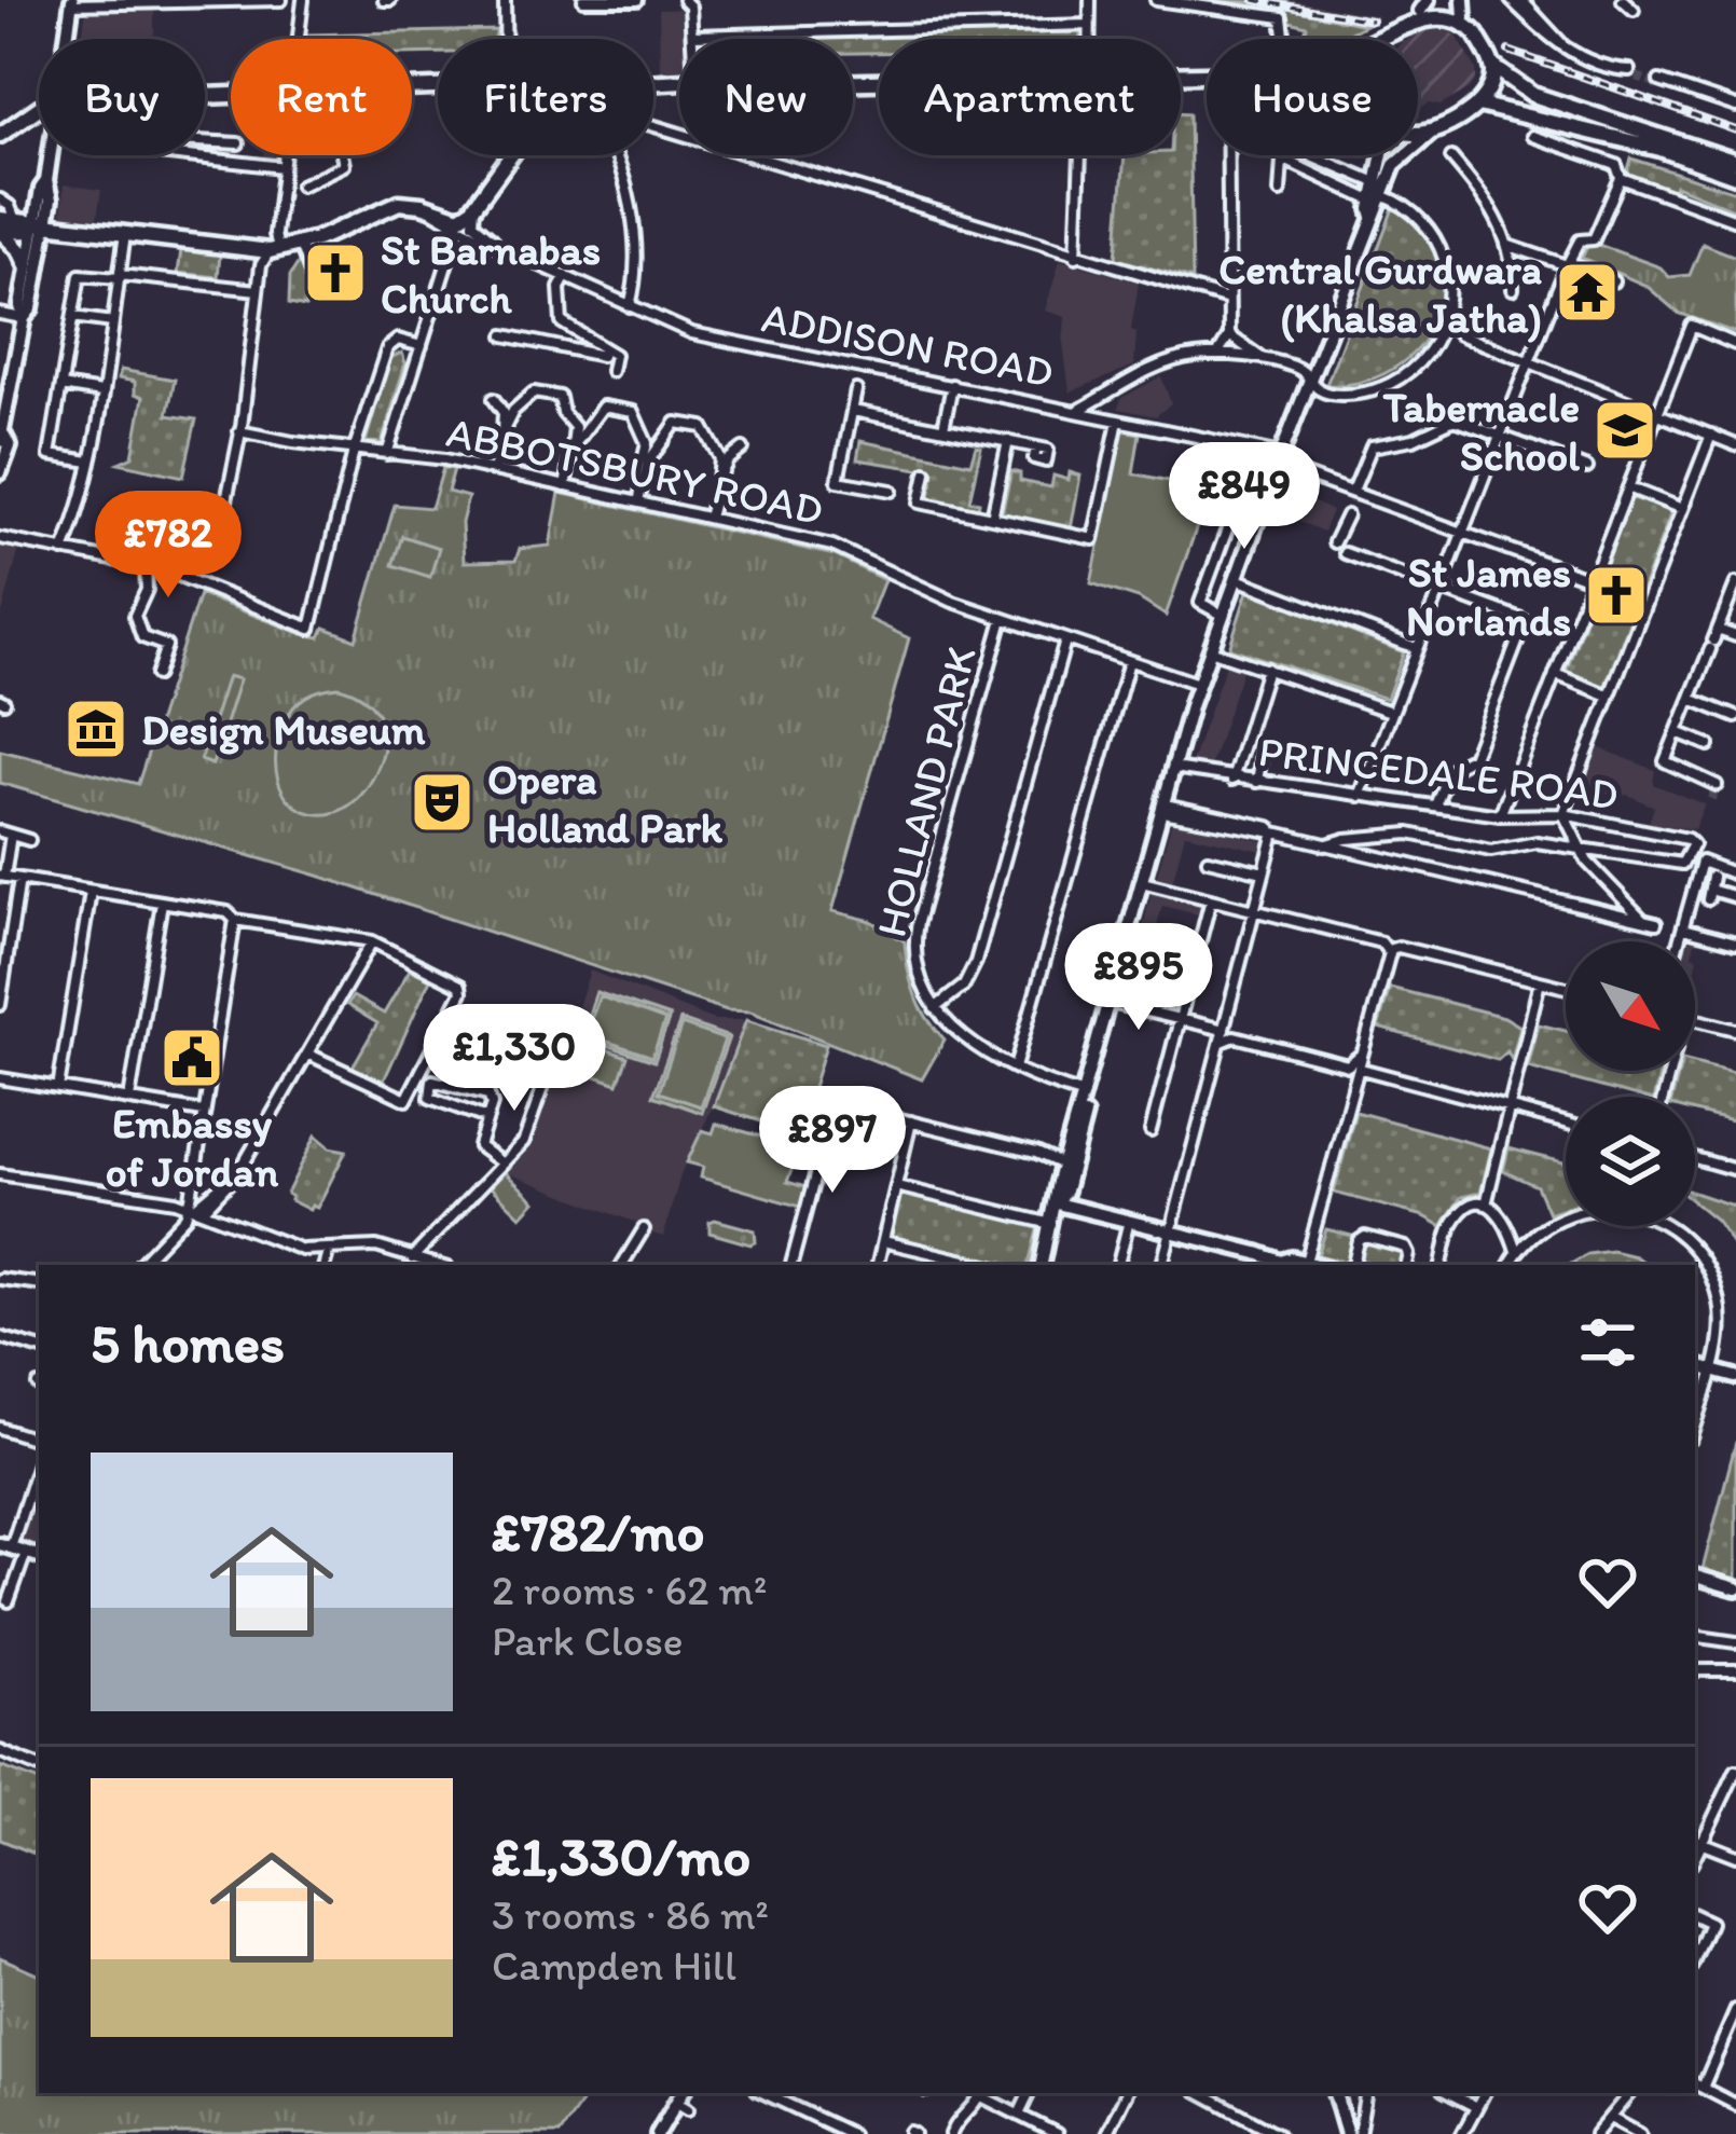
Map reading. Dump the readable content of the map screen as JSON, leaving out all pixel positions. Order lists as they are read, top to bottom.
{
  "streets": {
    "street": [
      "ADDISON ROAD",
      "ABBOTSBURY ROAD",
      "PRINCEDALE ROAD",
      "HOLLAND PARK"
    ]
  },
  "crossings": [
    ["ABBOTSBURY ROAD", "HOLLAND PARK"]
  ],
  "places": {
    "church": ["St Barnabas Church", "St James Norlands"],
    "temple": ["Central Gurdwara (Khalsa Jatha)"],
    "school or university": ["Tabernacle School"],
    "museum": ["Design Museum"],
    "theatre": ["Opera Holland Park"],
    "public building": ["Embassy of Jordan"]
  },
  "north": "bottom right",
  "page": {
    "chip": [
      "Buy",
      "Rent",
      "Filters",
      "New",
      "Apartment",
      "House"
    ],
    "price": [
      "£849",
      "£782",
      "£895",
      "£1,330",
      "£897"
    ],
    "heading": "5 homes",
    "list": [
      {
        "name": "£782/mo",
        "note": "2 rooms · 62 m² · Park Close"
      },
      {
        "name": "£1,330/mo",
        "note": "3 rooms · 86 m² · Campden Hill"
      }
    ]
  }
}
